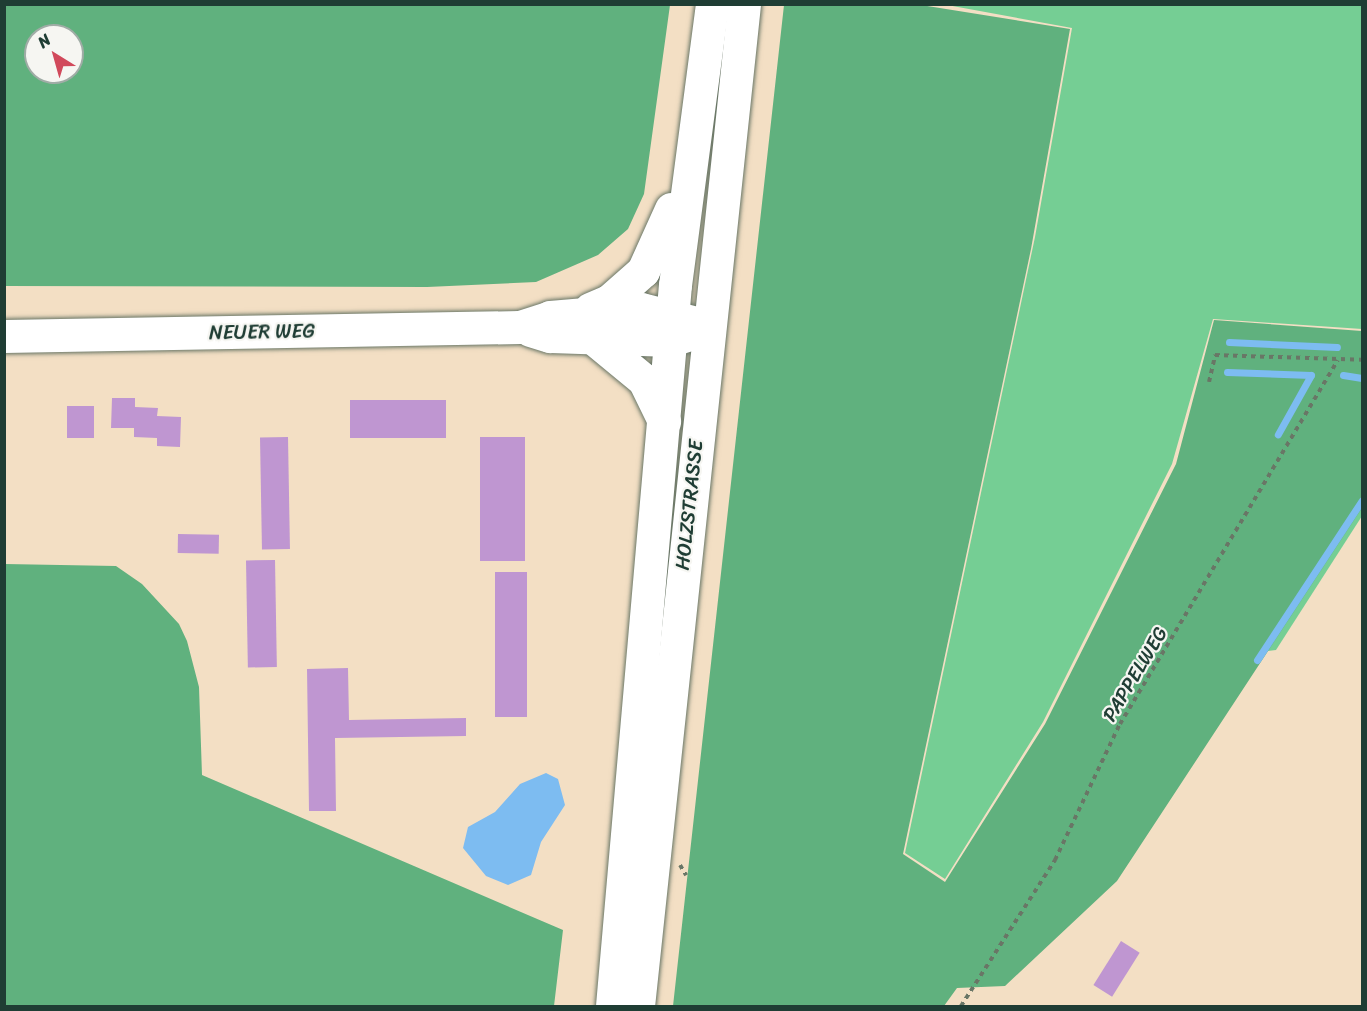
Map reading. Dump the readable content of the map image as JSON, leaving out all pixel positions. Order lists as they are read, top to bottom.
{
  "streets": {
    "main road": ["NEUER WEG", "HOLZSTRASSE"],
    "path": ["PAPPELWEG"]
  },
  "crossings": [
    ["NEUER WEG", "HOLZSTRASSE"]
  ],
  "north": "top left"
}
